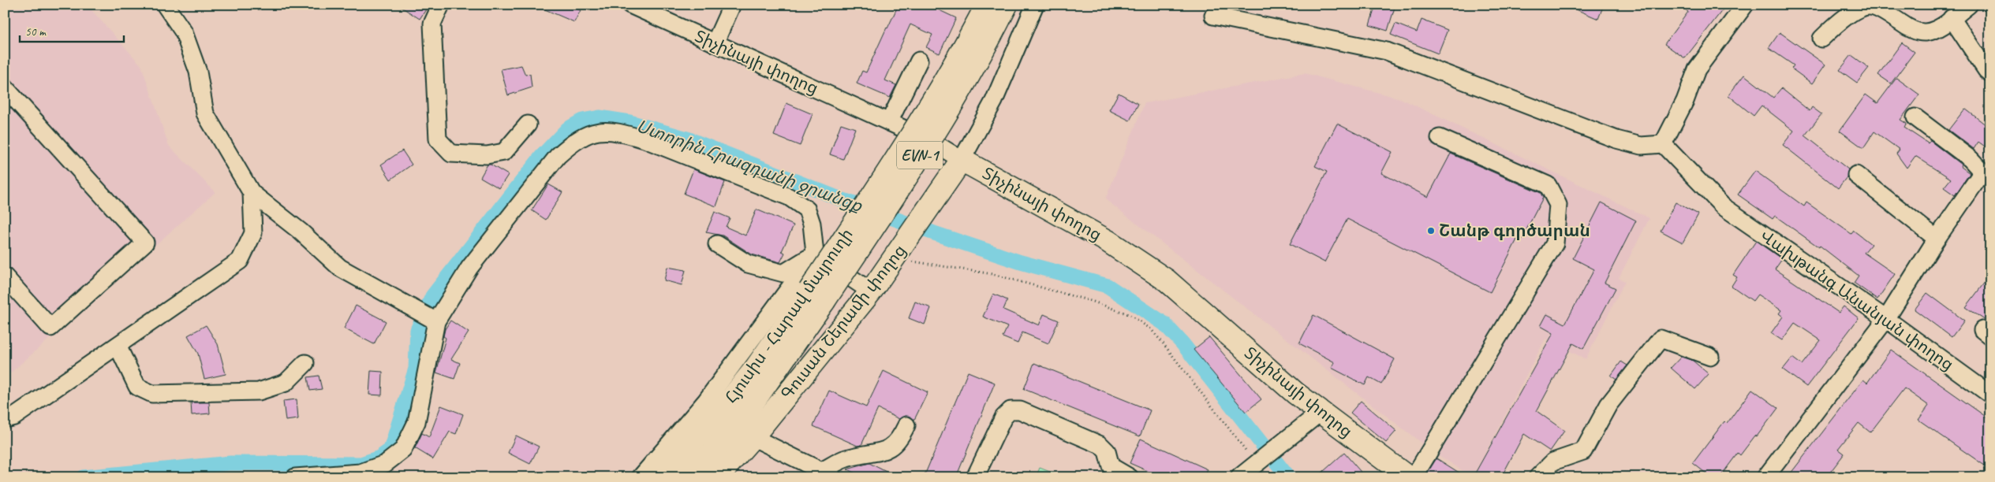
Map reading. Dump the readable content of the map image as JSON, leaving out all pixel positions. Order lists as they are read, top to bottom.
{
  "streets": {
    "main road": [
      "Տիչինայի փողոց",
      "EVN-1",
      "Հյուսիս - Հարավ մայրուղի",
      "Գուսան Շերամի փողոց"
    ],
    "street": ["Վախթանգ Անանյան փողոց"]
  },
  "crossings": [
    ["Տիչինայի փողոց", "Գուսան Շերամի փողոց"]
  ],
  "water": ["Ստորին Հրազդանի ջրանցք"],
  "places": ["Շանթ գործարան"],
  "scale_bar": "50 m"
}
